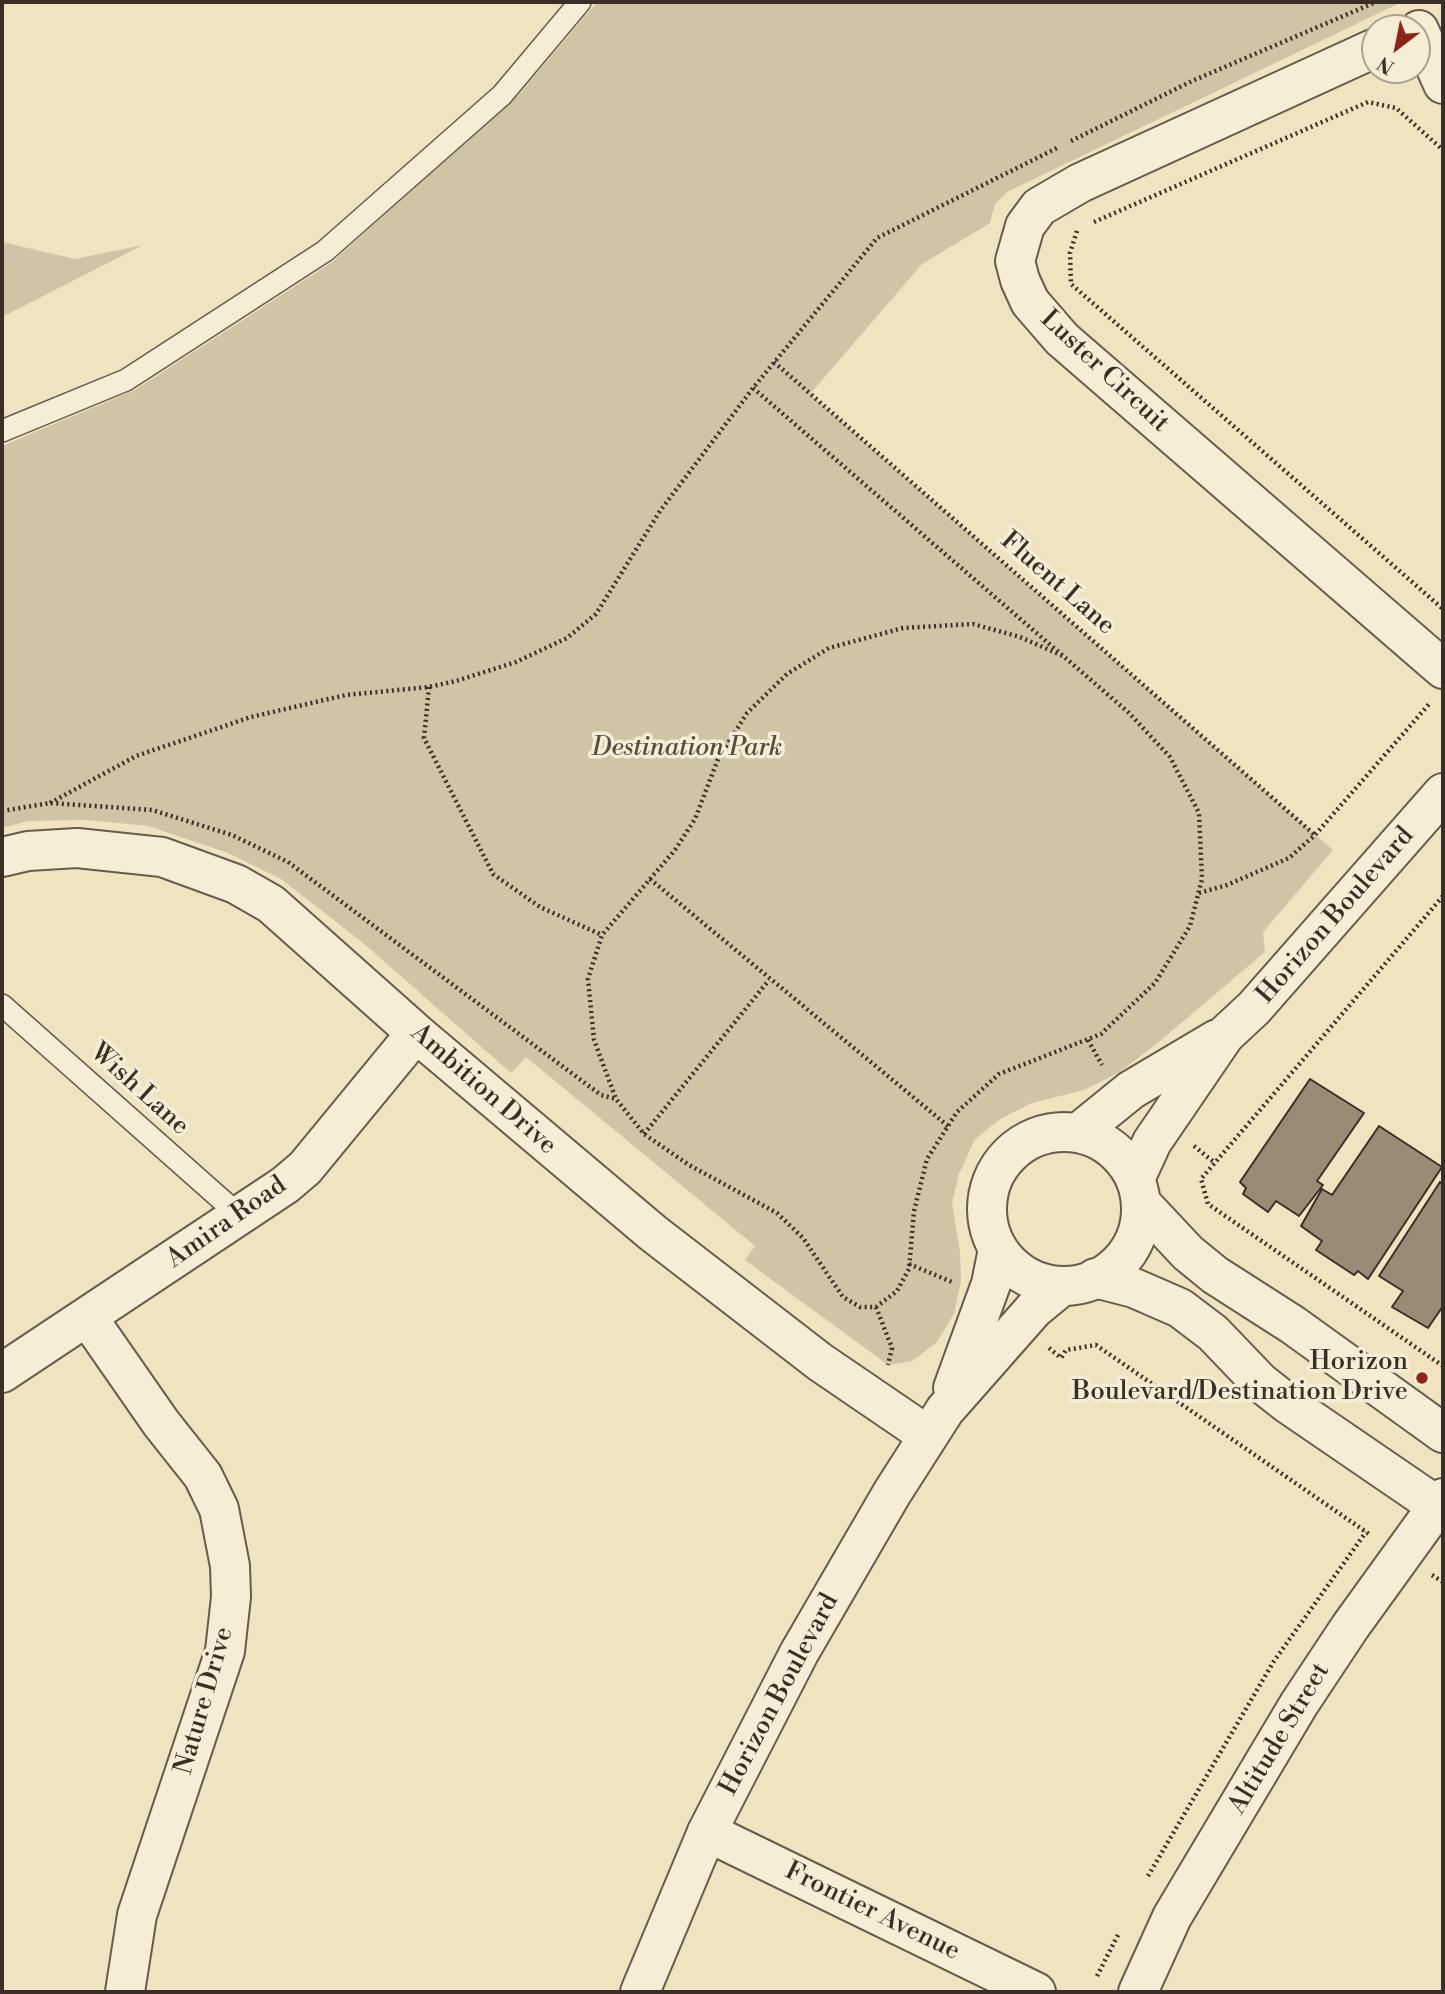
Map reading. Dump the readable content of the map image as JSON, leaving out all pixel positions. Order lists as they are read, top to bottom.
{
  "streets": {
    "street": [
      "Luster Circuit",
      "Horizon Boulevard",
      "Ambition Drive",
      "Amira Road",
      "Nature Drive",
      "Altitude Street",
      "Frontier Avenue"
    ],
    "lane": ["Wish Lane"],
    "path": ["Fluent Lane"]
  },
  "crossings": [
    ["Horizon Boulevard", "Ambition Drive"],
    ["Horizon Boulevard", "Frontier Avenue"],
    ["Wish Lane", "Amira Road"],
    ["Ambition Drive", "Amira Road"],
    ["Amira Road", "Nature Drive"]
  ],
  "parks": ["Destination Park"],
  "places": ["Horizon Boulevard/Destination Drive"],
  "north": "bottom left"
}
